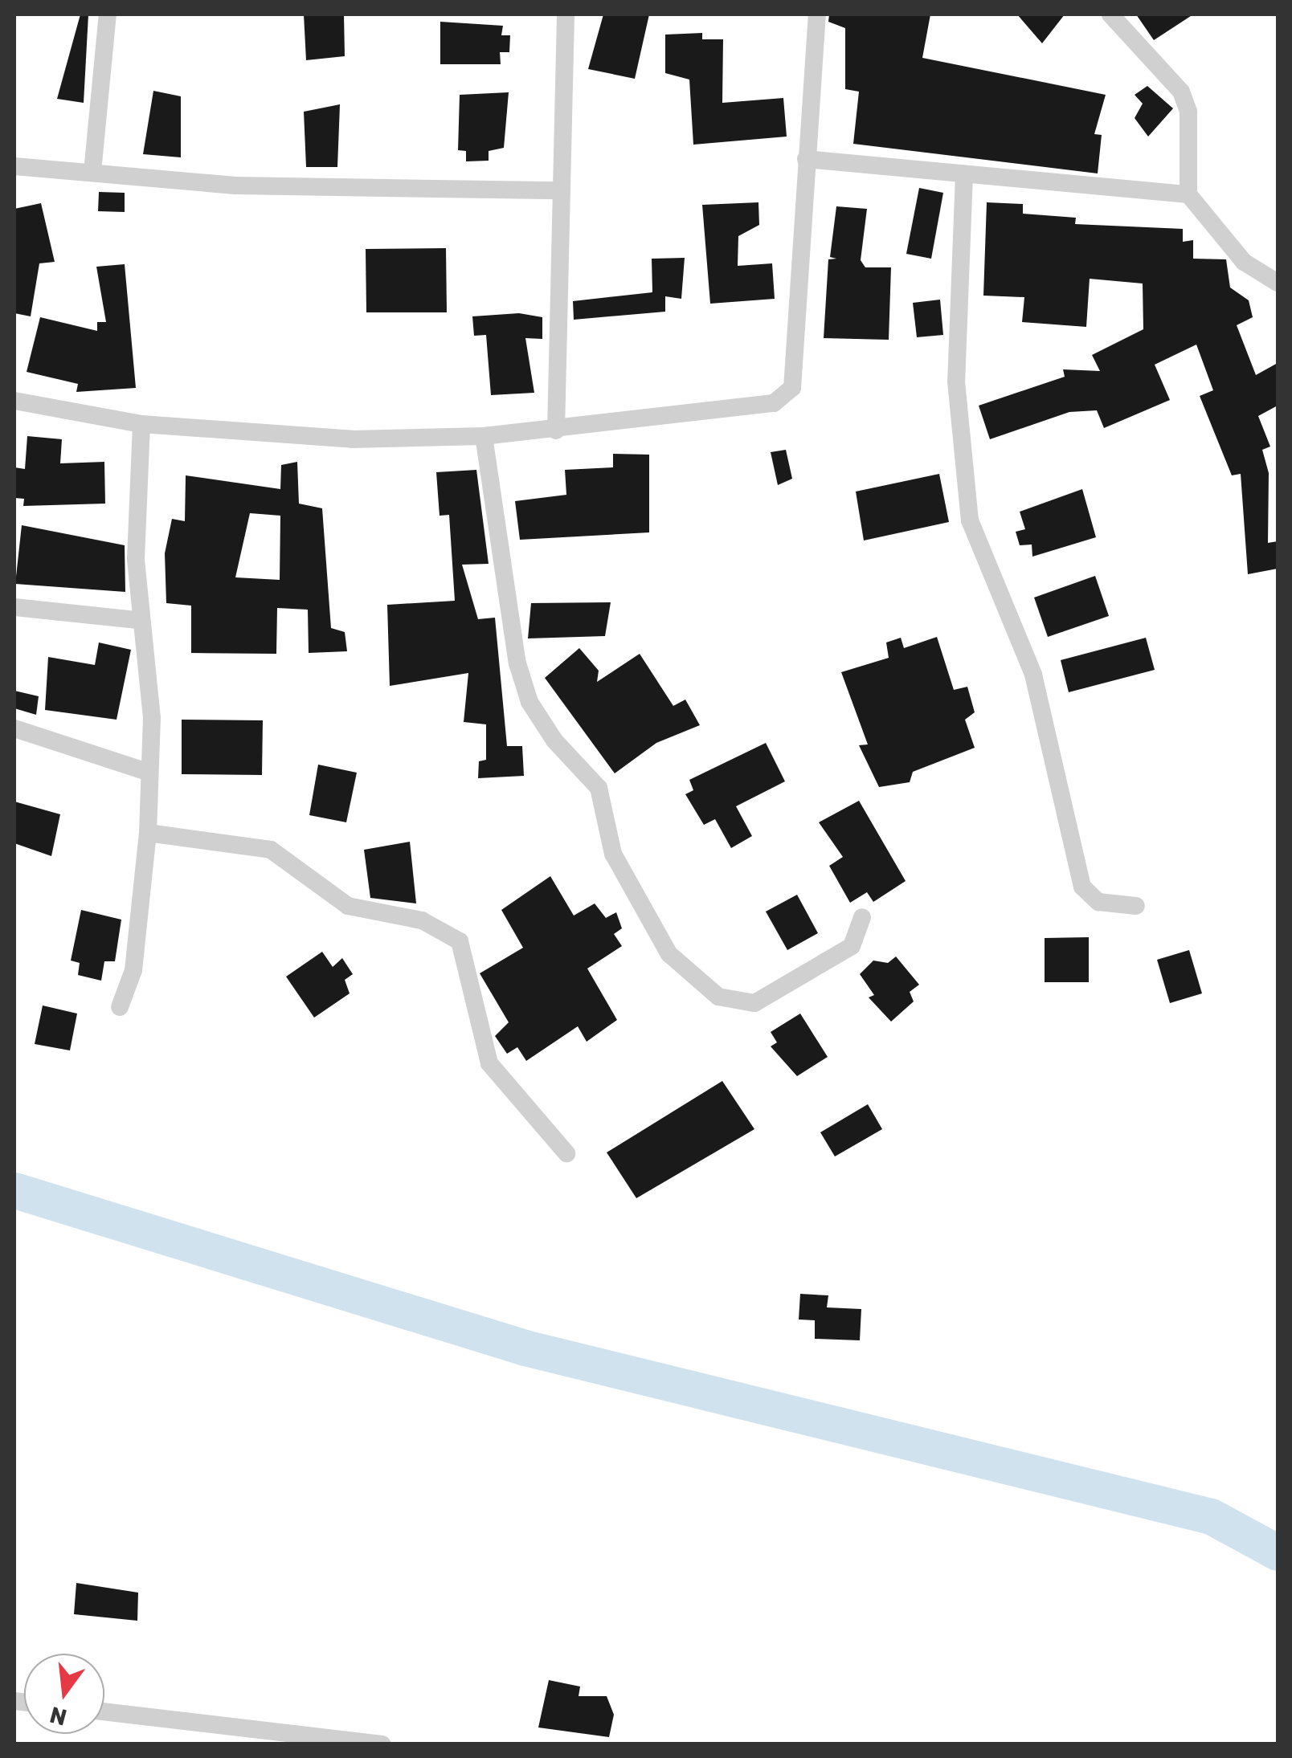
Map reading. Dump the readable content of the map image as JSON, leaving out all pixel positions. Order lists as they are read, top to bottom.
{
  "north": "bottom"
}
